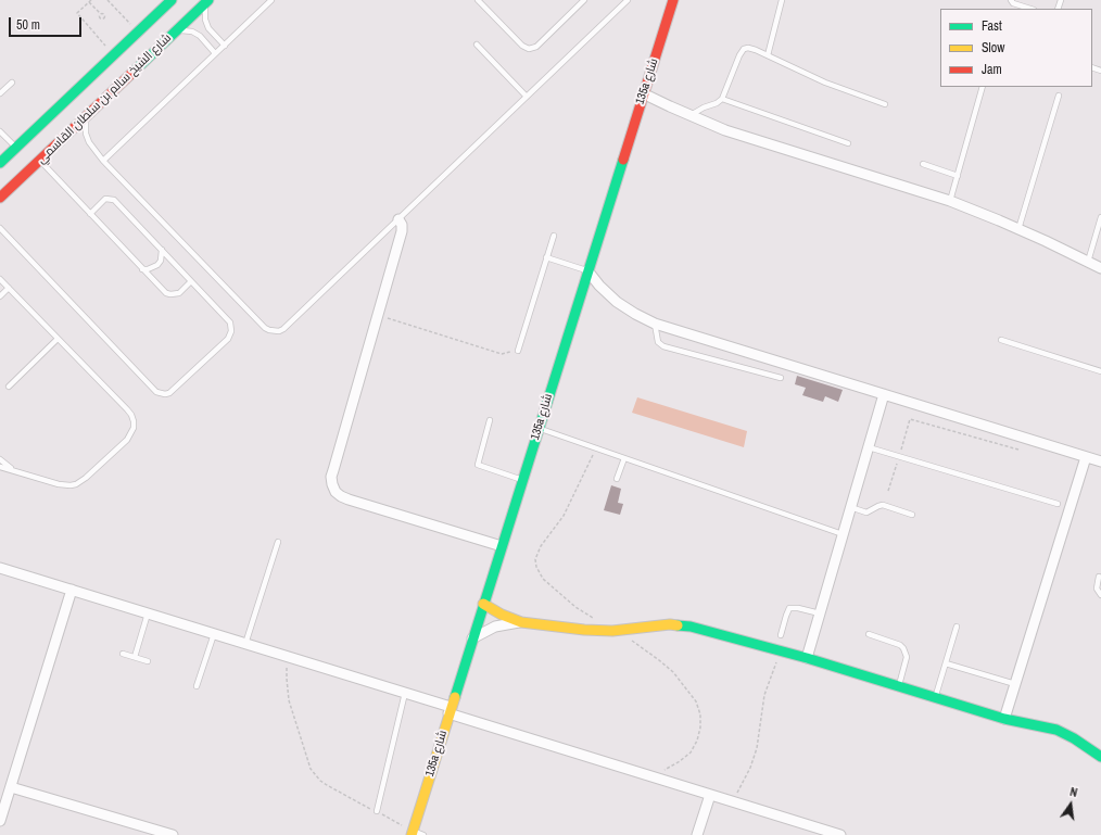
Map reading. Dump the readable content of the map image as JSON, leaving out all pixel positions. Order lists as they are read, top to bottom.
{
  "streets": {
    "street": ["135a شارع", "شارع الشيخ سالم بن سلطان القاسمي"]
  },
  "legend": ["Fast", "Slow", "Jam"],
  "scale_bar": "50 m",
  "north": "top"
}
